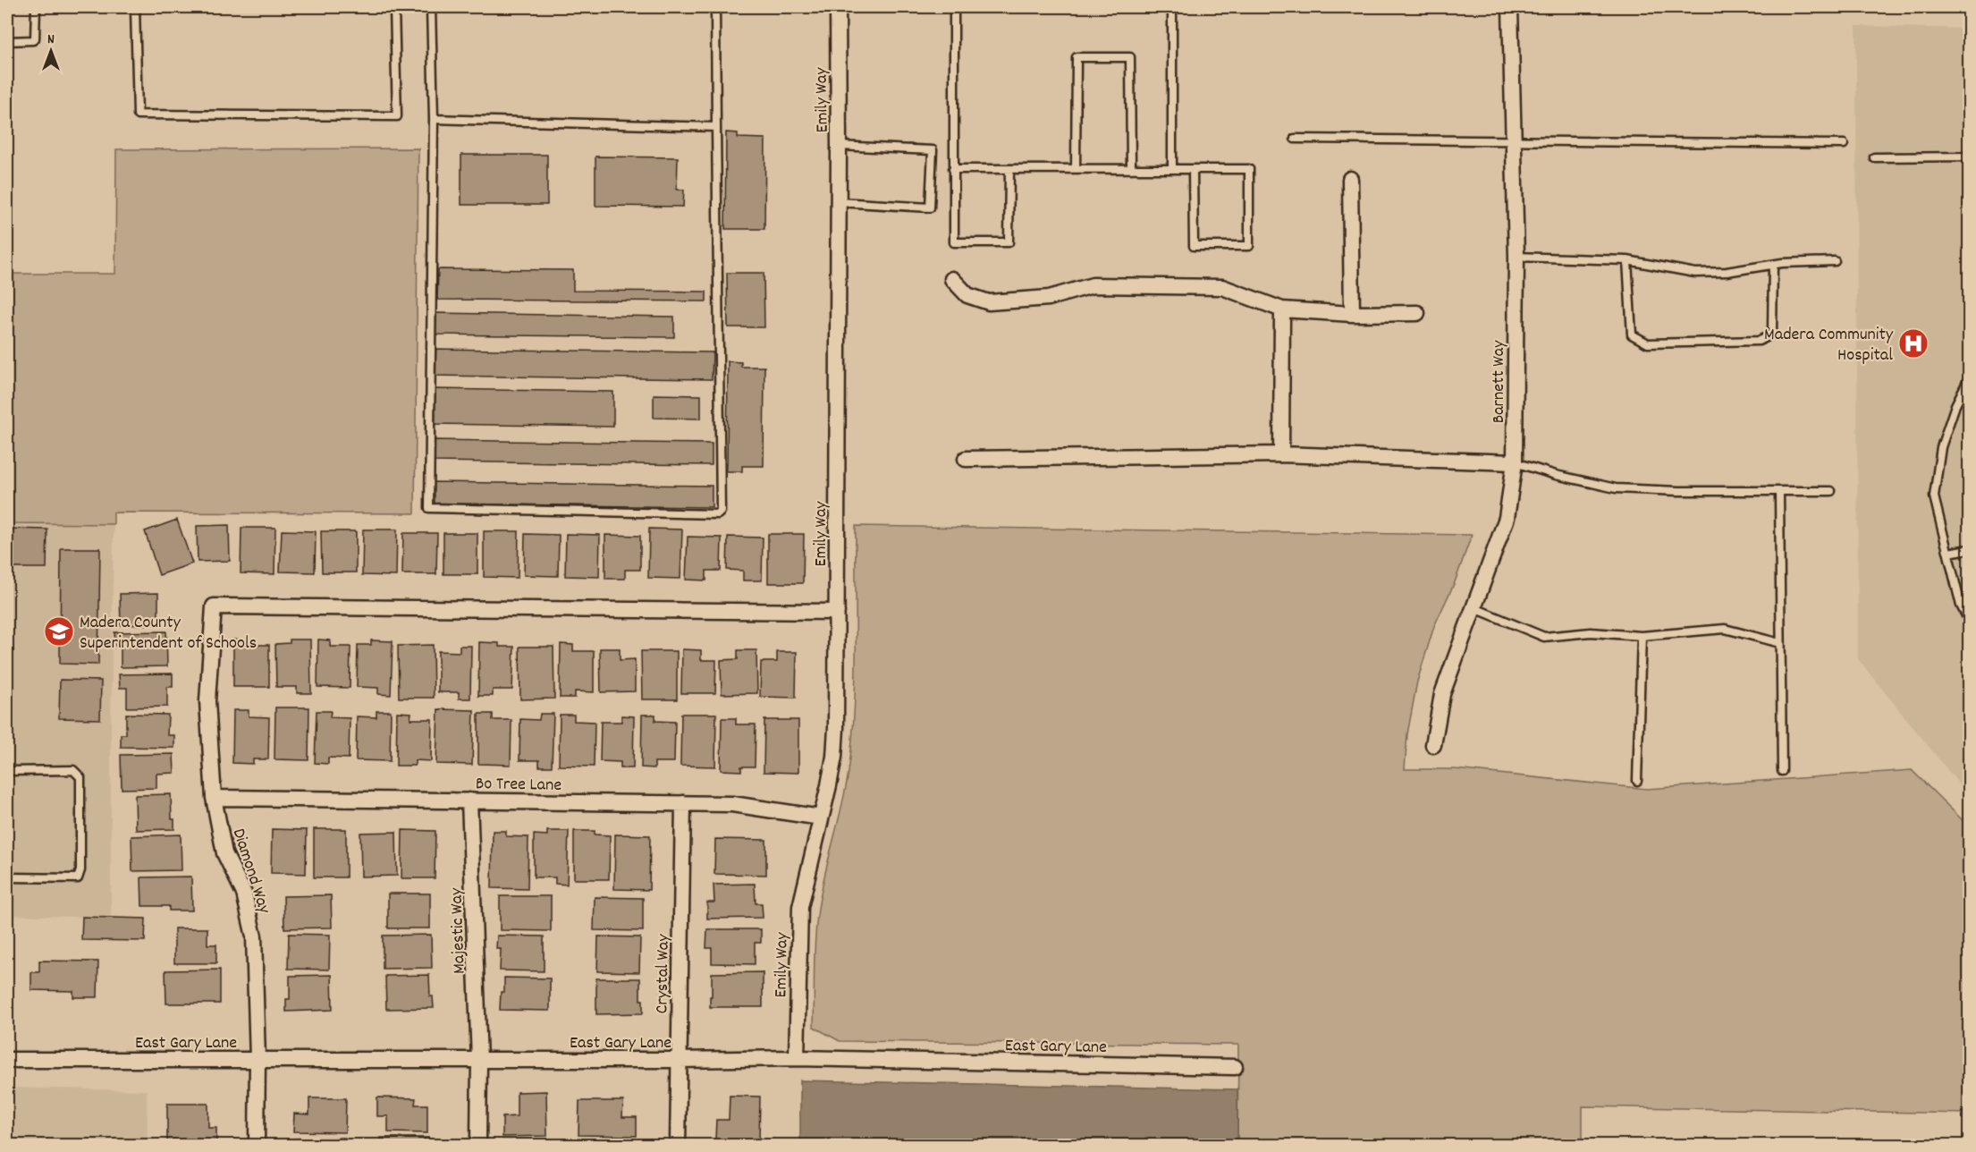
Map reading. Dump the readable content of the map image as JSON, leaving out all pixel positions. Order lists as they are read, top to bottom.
{
  "streets": {
    "street": [
      "Emily Way",
      "Barnett Way",
      "Bo Tree Lane",
      "Diamond Way",
      "Majestic Way",
      "Crystal Way",
      "East Gary Lane"
    ]
  },
  "crossings": [
    ["Emily Way", "Bo Tree Lane"],
    ["Emily Way", "Diamond Way"],
    ["Emily Way", "East Gary Lane"],
    ["Bo Tree Lane", "Diamond Way"],
    ["Bo Tree Lane", "Majestic Way"],
    ["Bo Tree Lane", "Crystal Way"],
    ["Diamond Way", "East Gary Lane"],
    ["Majestic Way", "East Gary Lane"],
    ["Crystal Way", "East Gary Lane"]
  ],
  "places": {
    "hospital": ["Madera Community Hospital"],
    "school or university": ["Madera County Superintendent of Schools"]
  },
  "north": "top"
}
